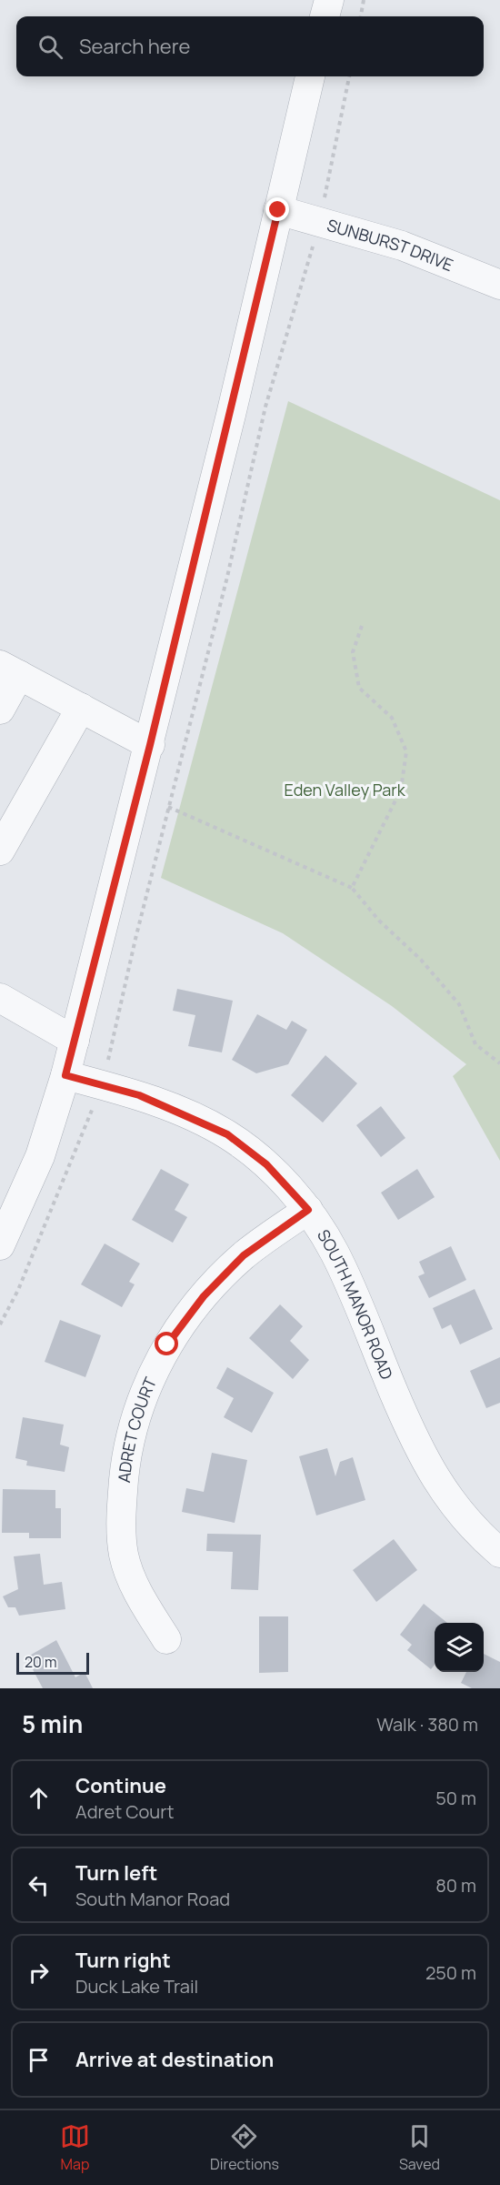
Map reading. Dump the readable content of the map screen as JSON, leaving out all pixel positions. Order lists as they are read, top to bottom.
{
  "streets": {
    "street": ["SUNBURST DRIVE", "SOUTH MANOR ROAD", "ADRET COURT"]
  },
  "crossings": [
    ["SOUTH MANOR ROAD", "ADRET COURT"]
  ],
  "parks": ["Eden Valley Park"],
  "scale_bar": "20 m",
  "page": {
    "search": "Search here",
    "scale": "20 m",
    "heading": ["5 min", "Walk · 380 m"],
    "list": [
      ["Continue", "Adret Court", "50 m"],
      ["Turn left", "South Manor Road", "80 m"],
      ["Turn right", "Duck Lake Trail", "250 m"],
      "Arrive at destination"
    ],
    "nav": ["Map", "Directions", "Saved"]
  }
}
